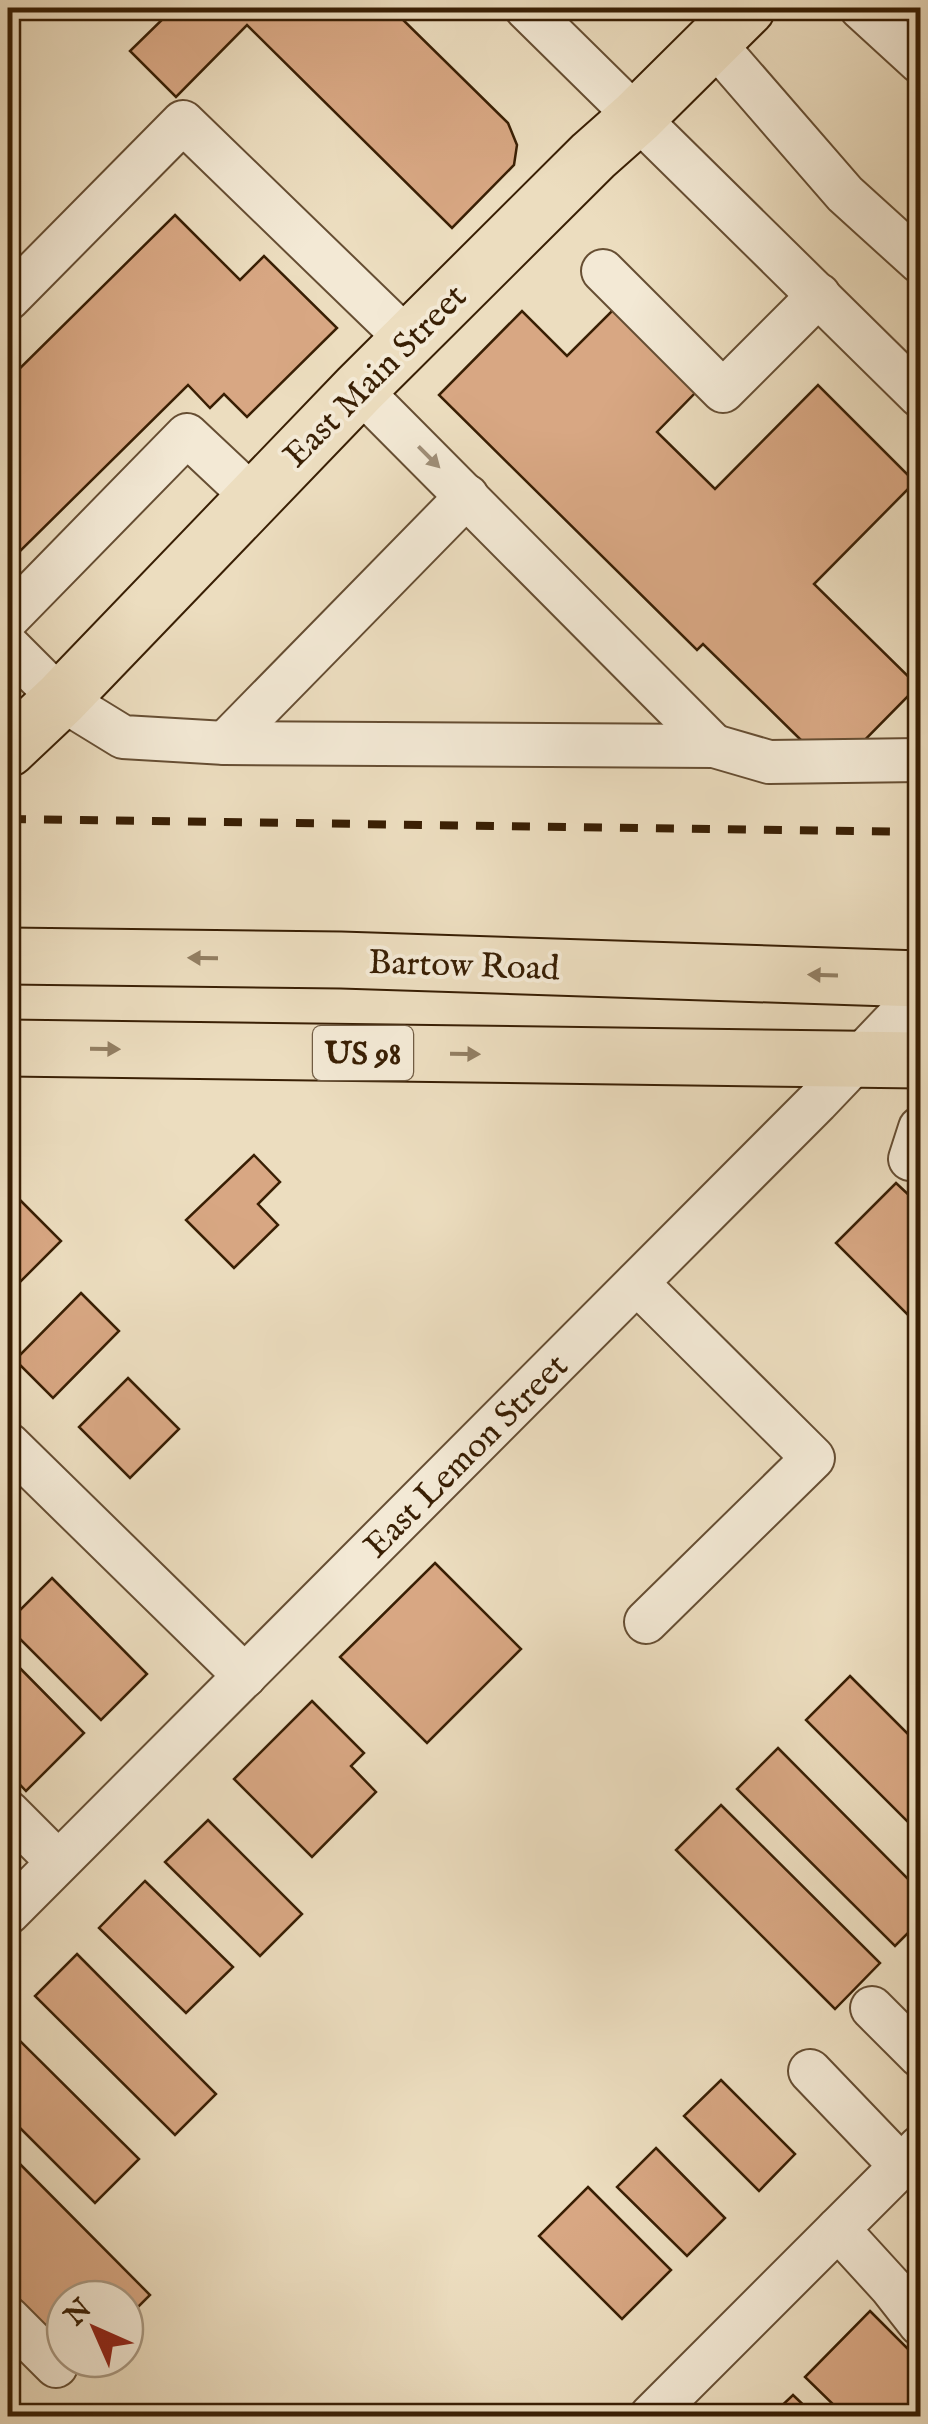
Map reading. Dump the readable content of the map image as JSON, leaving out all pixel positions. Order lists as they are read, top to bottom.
{
  "streets": {
    "main road": ["East Main Street", "Bartow Road", "US 98"],
    "street": ["East Lemon Street"]
  },
  "crossings": [
    ["US 98", "East Lemon Street"]
  ],
  "north": "top left"
}
